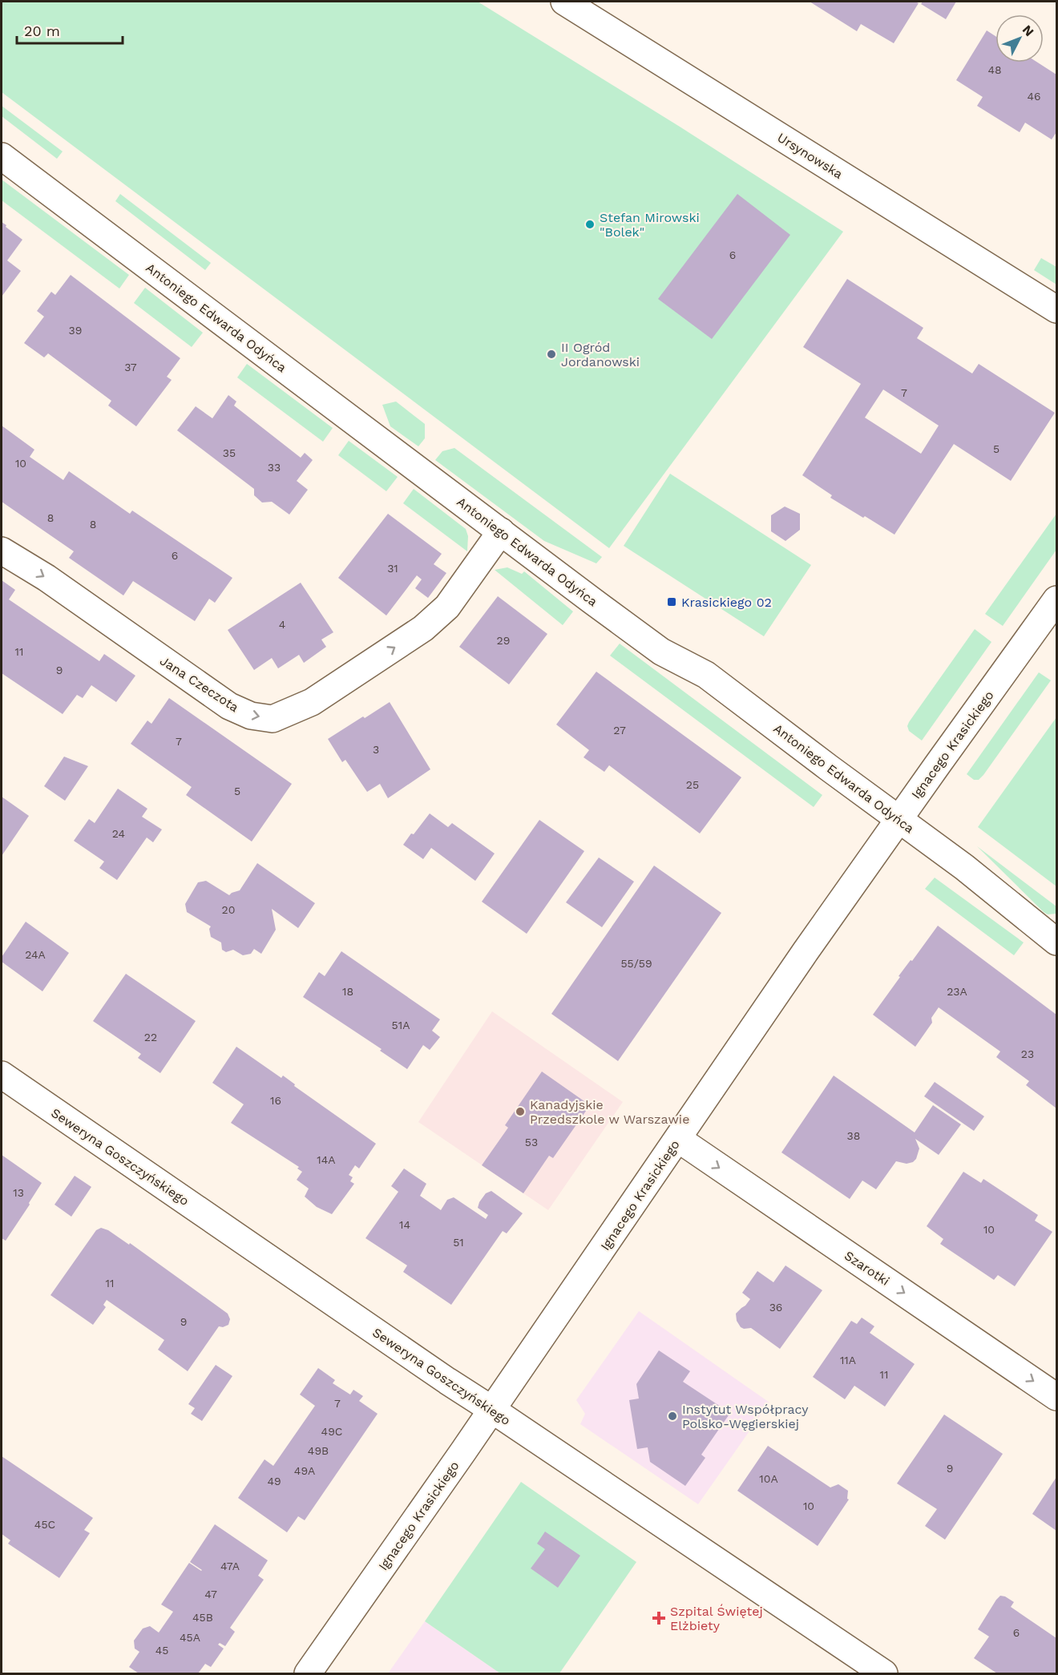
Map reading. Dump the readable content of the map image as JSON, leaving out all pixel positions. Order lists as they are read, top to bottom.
{
  "streets": {
    "street": [
      "Ursynowska",
      "Antoniego Edwarda Odyńca",
      "Jana Czeczota",
      "Ignacego Krasickiego",
      "Seweryna Goszczyńskiego",
      "Szarotki"
    ]
  },
  "crossings": [
    ["Antoniego Edwarda Odyńca", "Jana Czeczota"],
    ["Antoniego Edwarda Odyńca", "Ignacego Krasickiego"],
    ["Ignacego Krasickiego", "Seweryna Goszczyńskiego"],
    ["Ignacego Krasickiego", "Szarotki"]
  ],
  "one_way": ["Jana Czeczota", "Szarotki"],
  "places": {
    "other": [
      "Stefan Mirowski \"Bolek\"",
      "II Ogród Jordanowski",
      "Kanadyjskie Przedszkole w Warszawie",
      "Instytut Współpracy Polsko-Węgierskiej"
    ],
    "transit": ["Krasickiego 02"],
    "health": ["Szpital Świętej Elżbiety"]
  },
  "house_numbers": [
    "48",
    "46",
    "6",
    "39",
    "37",
    "7",
    "5",
    "35",
    "10",
    "33",
    "8",
    "8",
    "6",
    "31",
    "4",
    "29",
    "11",
    "9",
    "27",
    "7",
    "3",
    "25",
    "5",
    "24",
    "20",
    "24A",
    "55/59",
    "18",
    "23A",
    "51A",
    "22",
    "23",
    "16",
    "38",
    "53",
    "14A",
    "13",
    "14",
    "10",
    "51",
    "11",
    "36",
    "9",
    "11A",
    "11",
    "7",
    "49C",
    "49B",
    "9",
    "49A",
    "10A",
    "49",
    "10",
    "45C",
    "47A",
    "47",
    "45B",
    "6",
    "45A",
    "45"
  ],
  "scale_bar": "20 m",
  "north": "top right"
}
